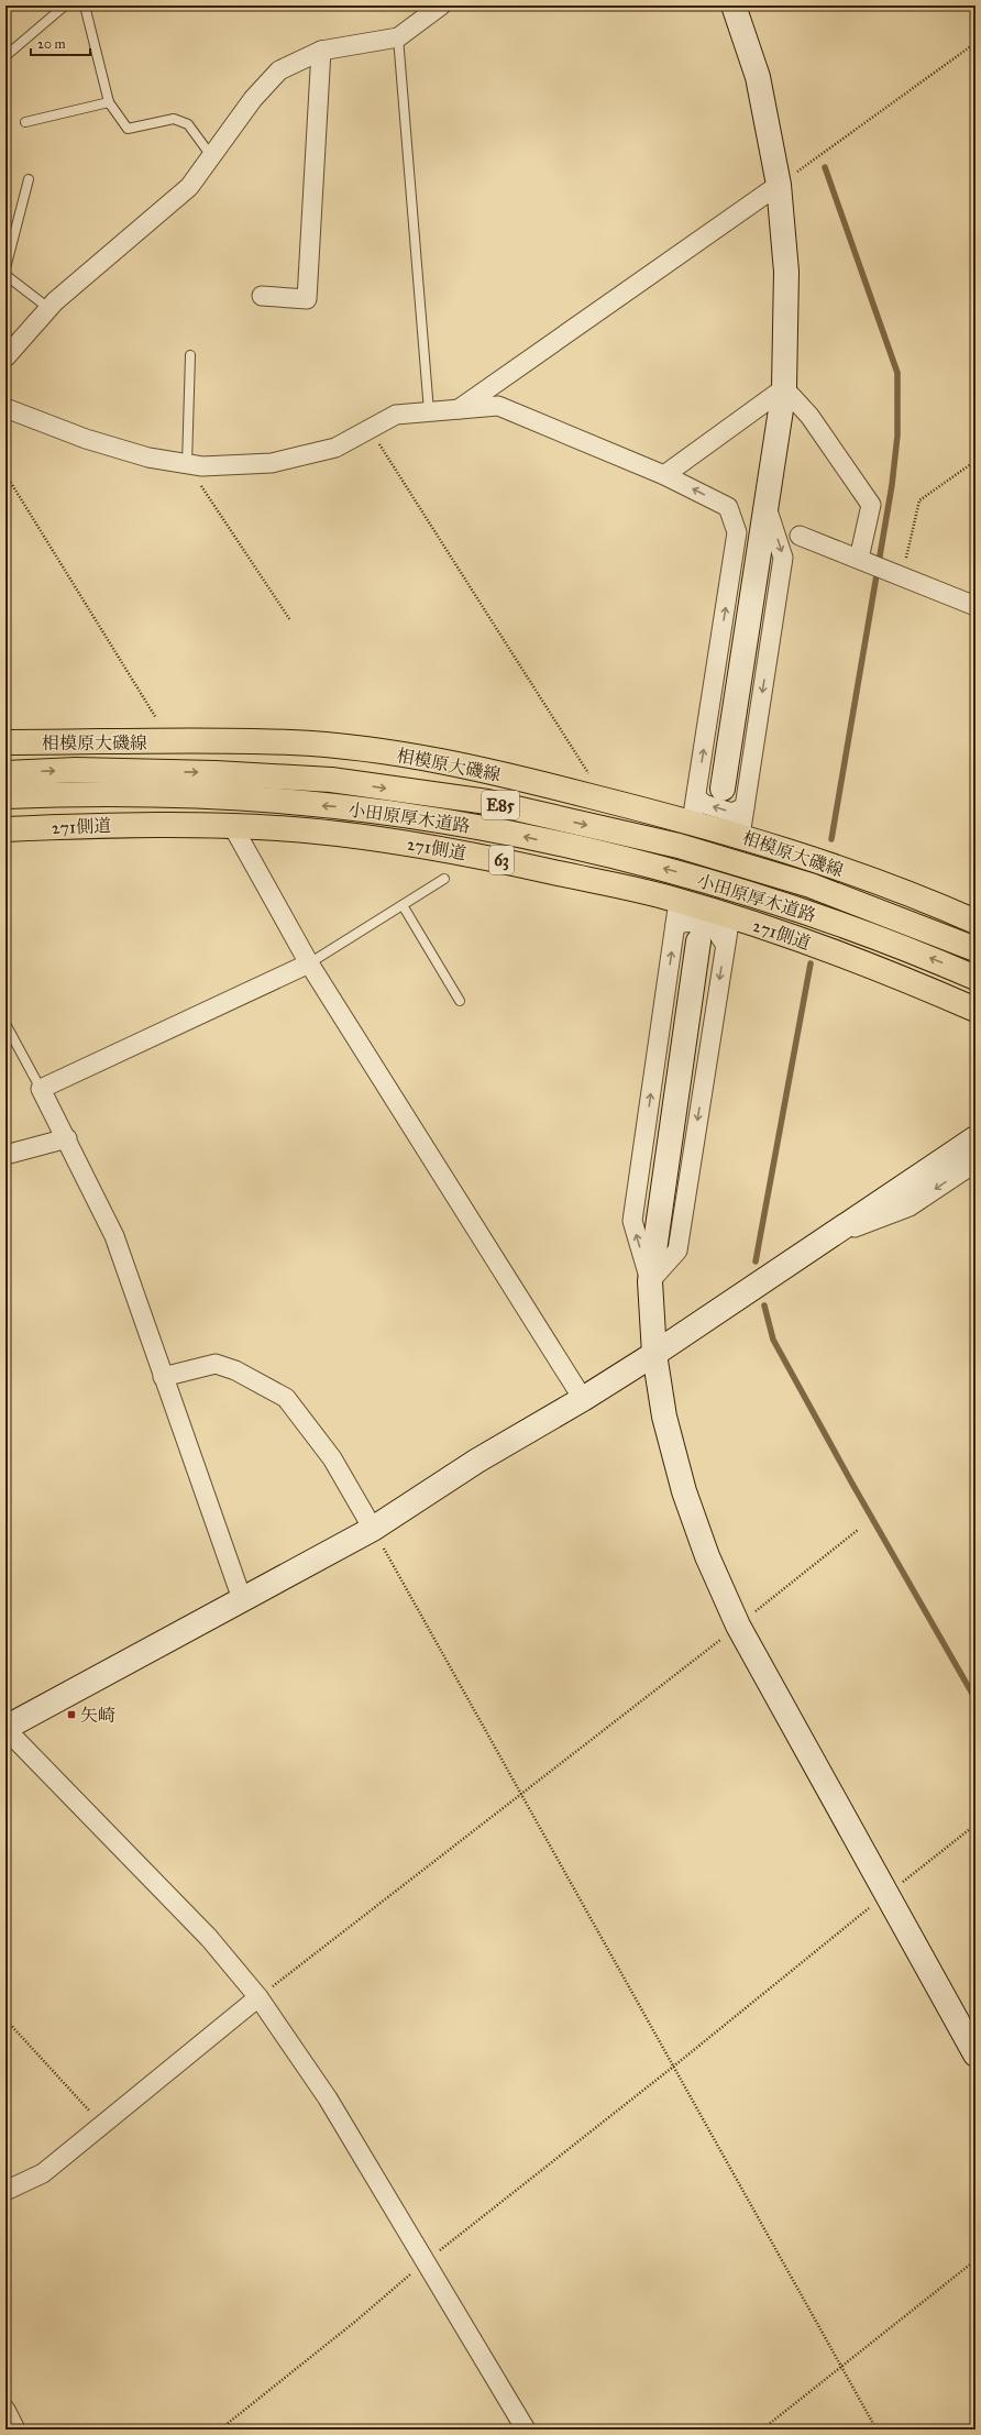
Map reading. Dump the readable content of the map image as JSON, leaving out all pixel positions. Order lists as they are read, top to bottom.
{
  "streets": {
    "main road": [
      "相模原大磯線",
      "E85",
      "小田原厚木道路",
      "271側道",
      "63"
    ]
  },
  "places": {
    "transit": ["矢崎"]
  },
  "scale_bar": "20 m"
}
